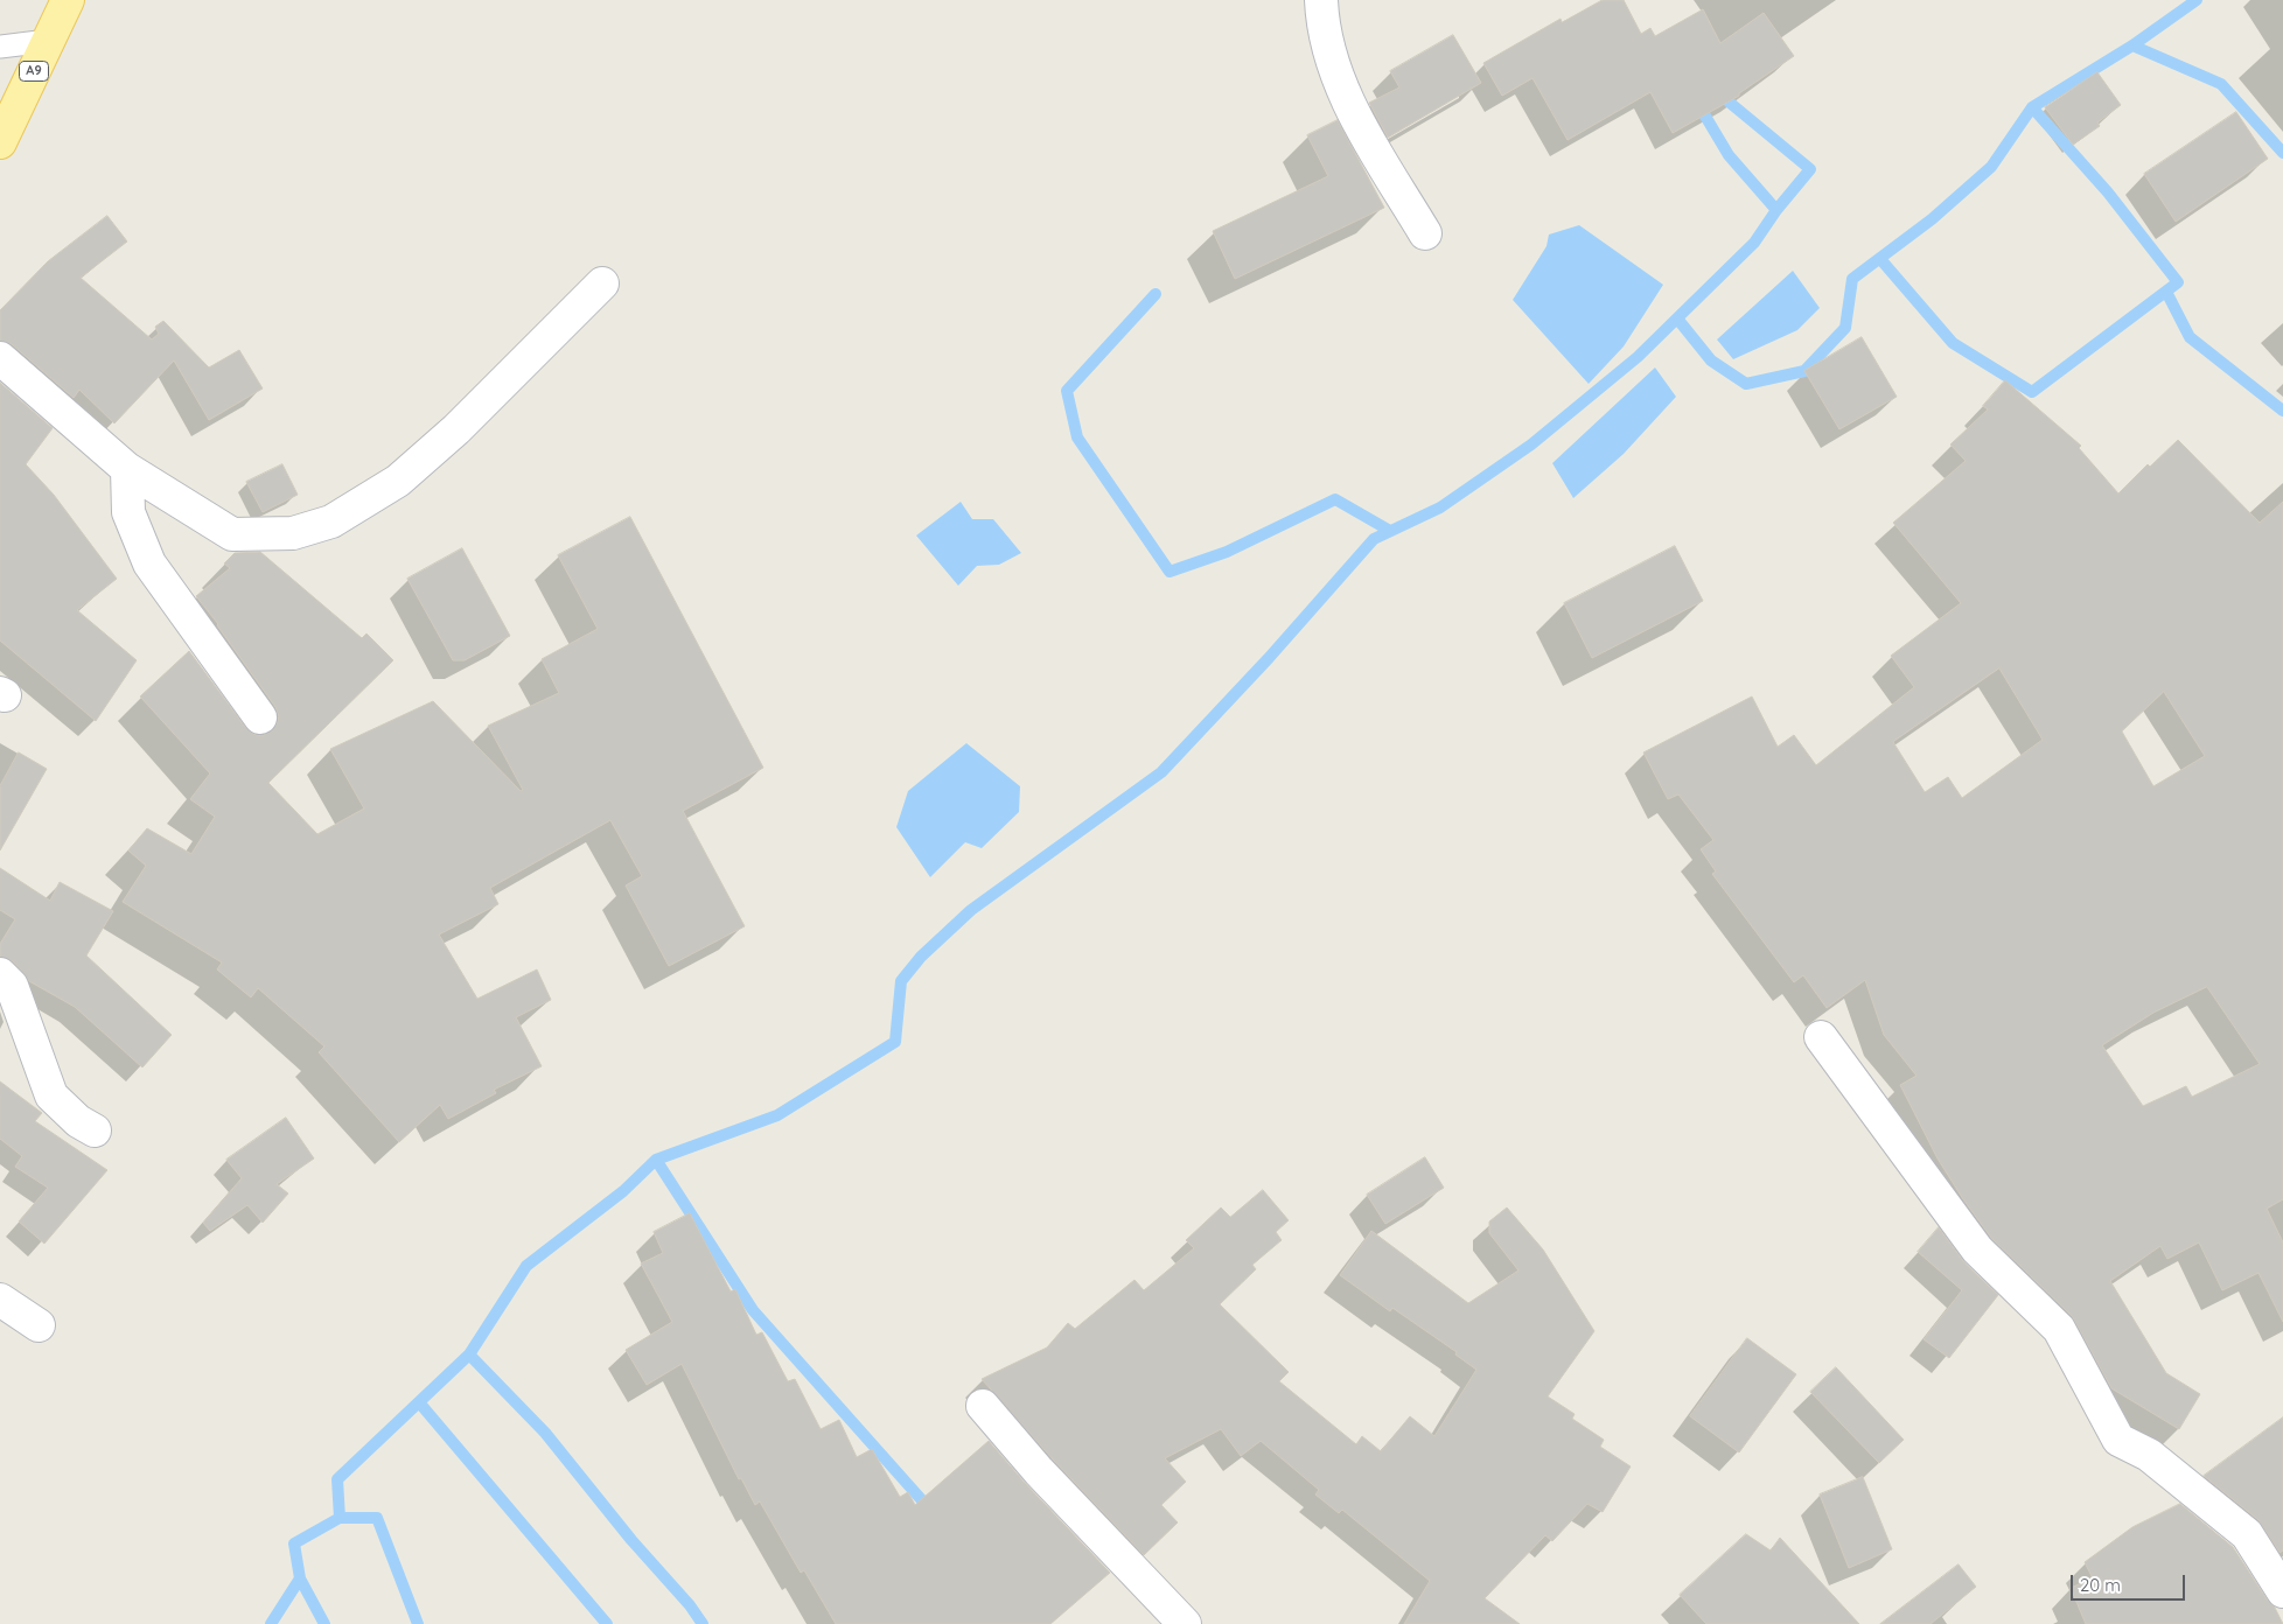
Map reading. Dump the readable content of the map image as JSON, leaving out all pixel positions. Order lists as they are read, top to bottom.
{
  "streets": {
    "main road": ["A9"]
  },
  "scale_bar": "20 m"
}
